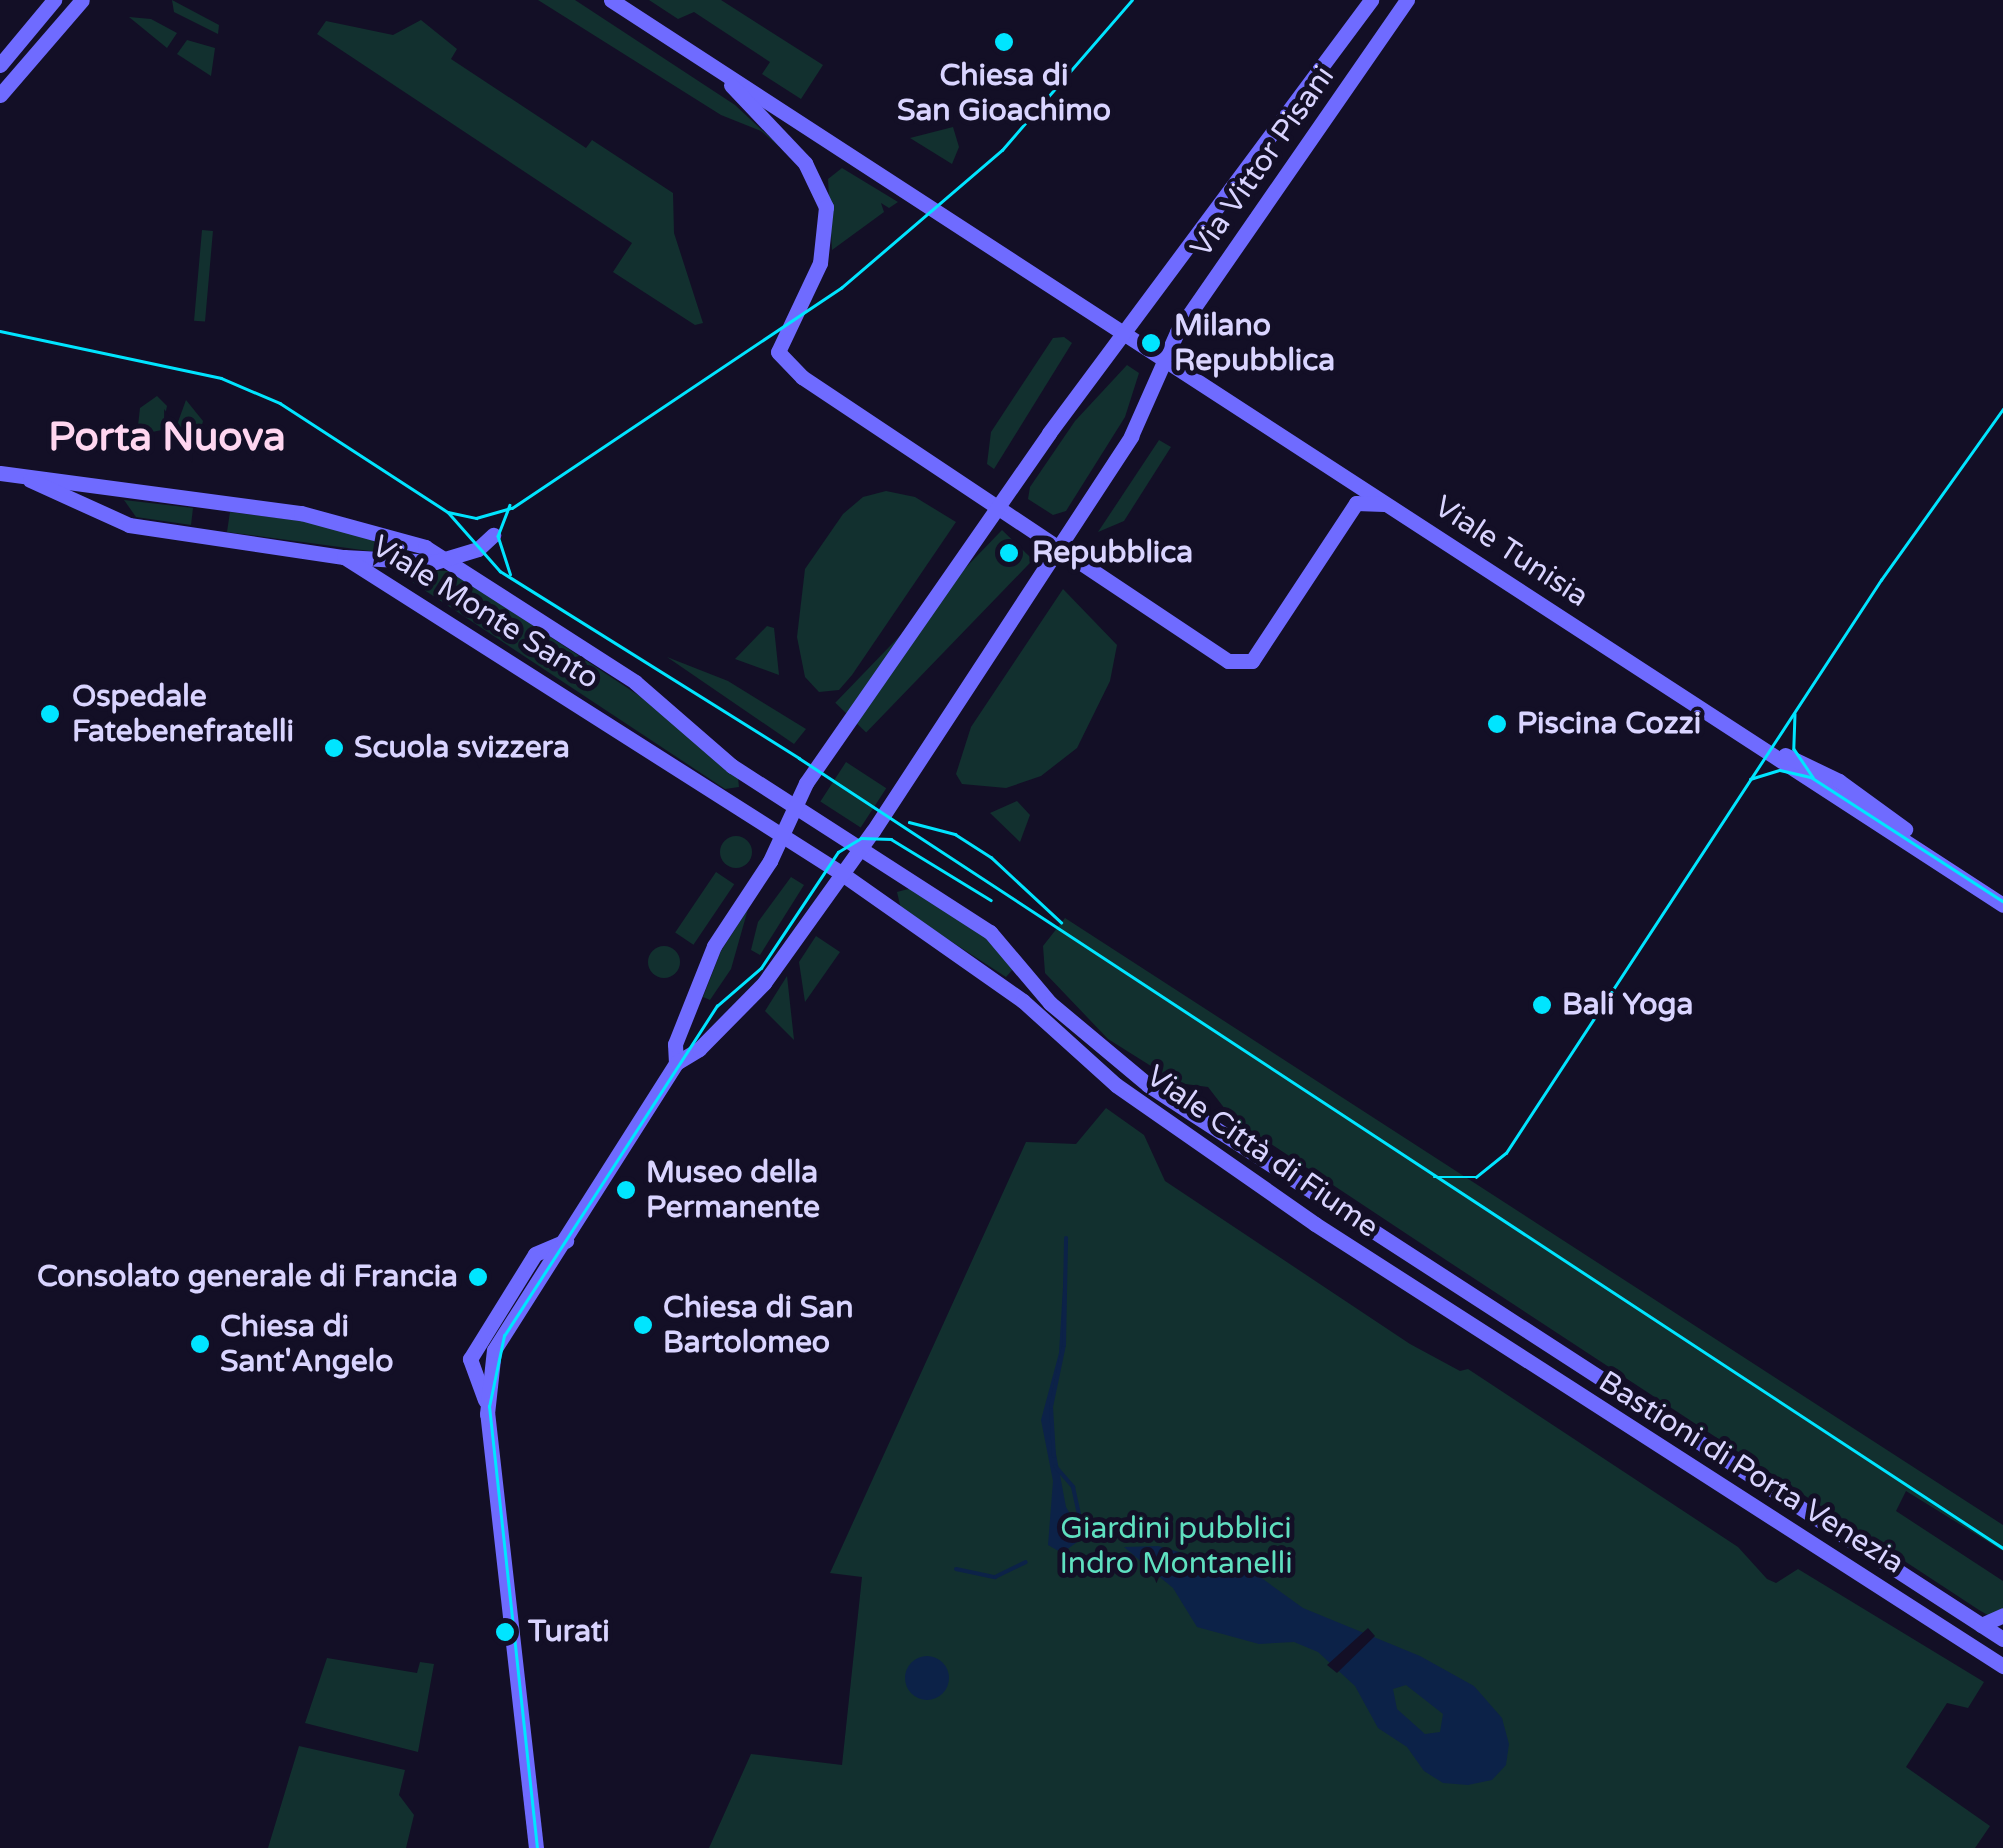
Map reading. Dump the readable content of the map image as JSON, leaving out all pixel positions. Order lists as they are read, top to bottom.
{
  "streets": {
    "street": [
      "Via Vittor Pisani",
      "Viale Tunisia",
      "Viale Monte Santo",
      "Viale Città di Fiume",
      "Bastioni di Porta Venezia"
    ]
  },
  "crossings": [
    ["Via Vittor Pisani", "Viale Tunisia"],
    ["Via Vittor Pisani", "Viale Monte Santo"],
    ["Via Vittor Pisani", "Viale Città di Fiume"],
    ["Viale Monte Santo", "Viale Città di Fiume"],
    ["Viale Città di Fiume", "Bastioni di Porta Venezia"]
  ],
  "districts": ["Porta Nuova"],
  "parks": ["Giardini pubblici Indro Montanelli"],
  "places": [
    "Chiesa di San Gioachimo",
    "Milano Repubblica",
    "Repubblica",
    "Ospedale Fatebenefratelli",
    "Piscina Cozzi",
    "Scuola svizzera",
    "Bali Yoga",
    "Museo della Permanente",
    "Consolato generale di Francia",
    "Chiesa di San Bartolomeo",
    "Chiesa di Sant'Angelo",
    "Turati"
  ]
}
